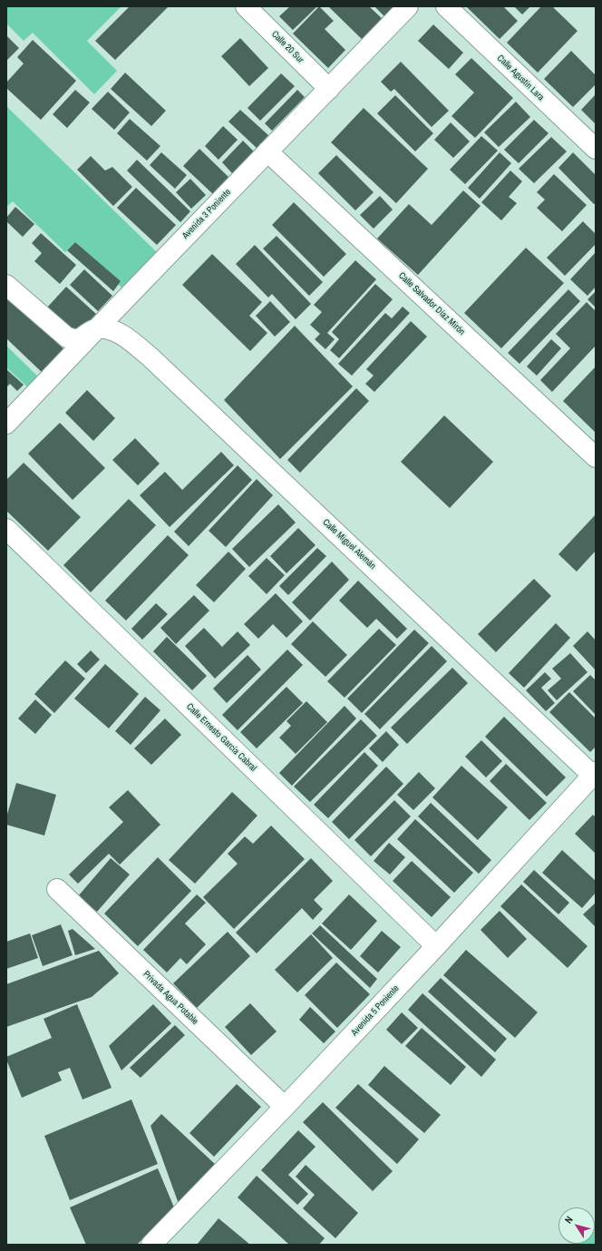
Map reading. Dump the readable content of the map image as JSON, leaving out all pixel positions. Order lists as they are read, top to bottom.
{
  "streets": {
    "street": [
      "Calle 20 Sur",
      "Calle Agustín Lara",
      "Avenida 3 Poniente",
      "Calle Salvador Díaz Mirón",
      "Calle Miguel Alemán",
      "Calle Ernesto García Cabral",
      "Privada Agua Potable",
      "Avenida 5 Poniente"
    ]
  },
  "crossings": [
    ["Calle 20 Sur", "Avenida 3 Poniente"],
    ["Avenida 3 Poniente", "Calle Salvador Díaz Mirón"],
    ["Avenida 3 Poniente", "Calle Miguel Alemán"],
    ["Calle Miguel Alemán", "Avenida 5 Poniente"],
    ["Calle Ernesto García Cabral", "Avenida 5 Poniente"],
    ["Privada Agua Potable", "Avenida 5 Poniente"]
  ],
  "north": "top left"
}
